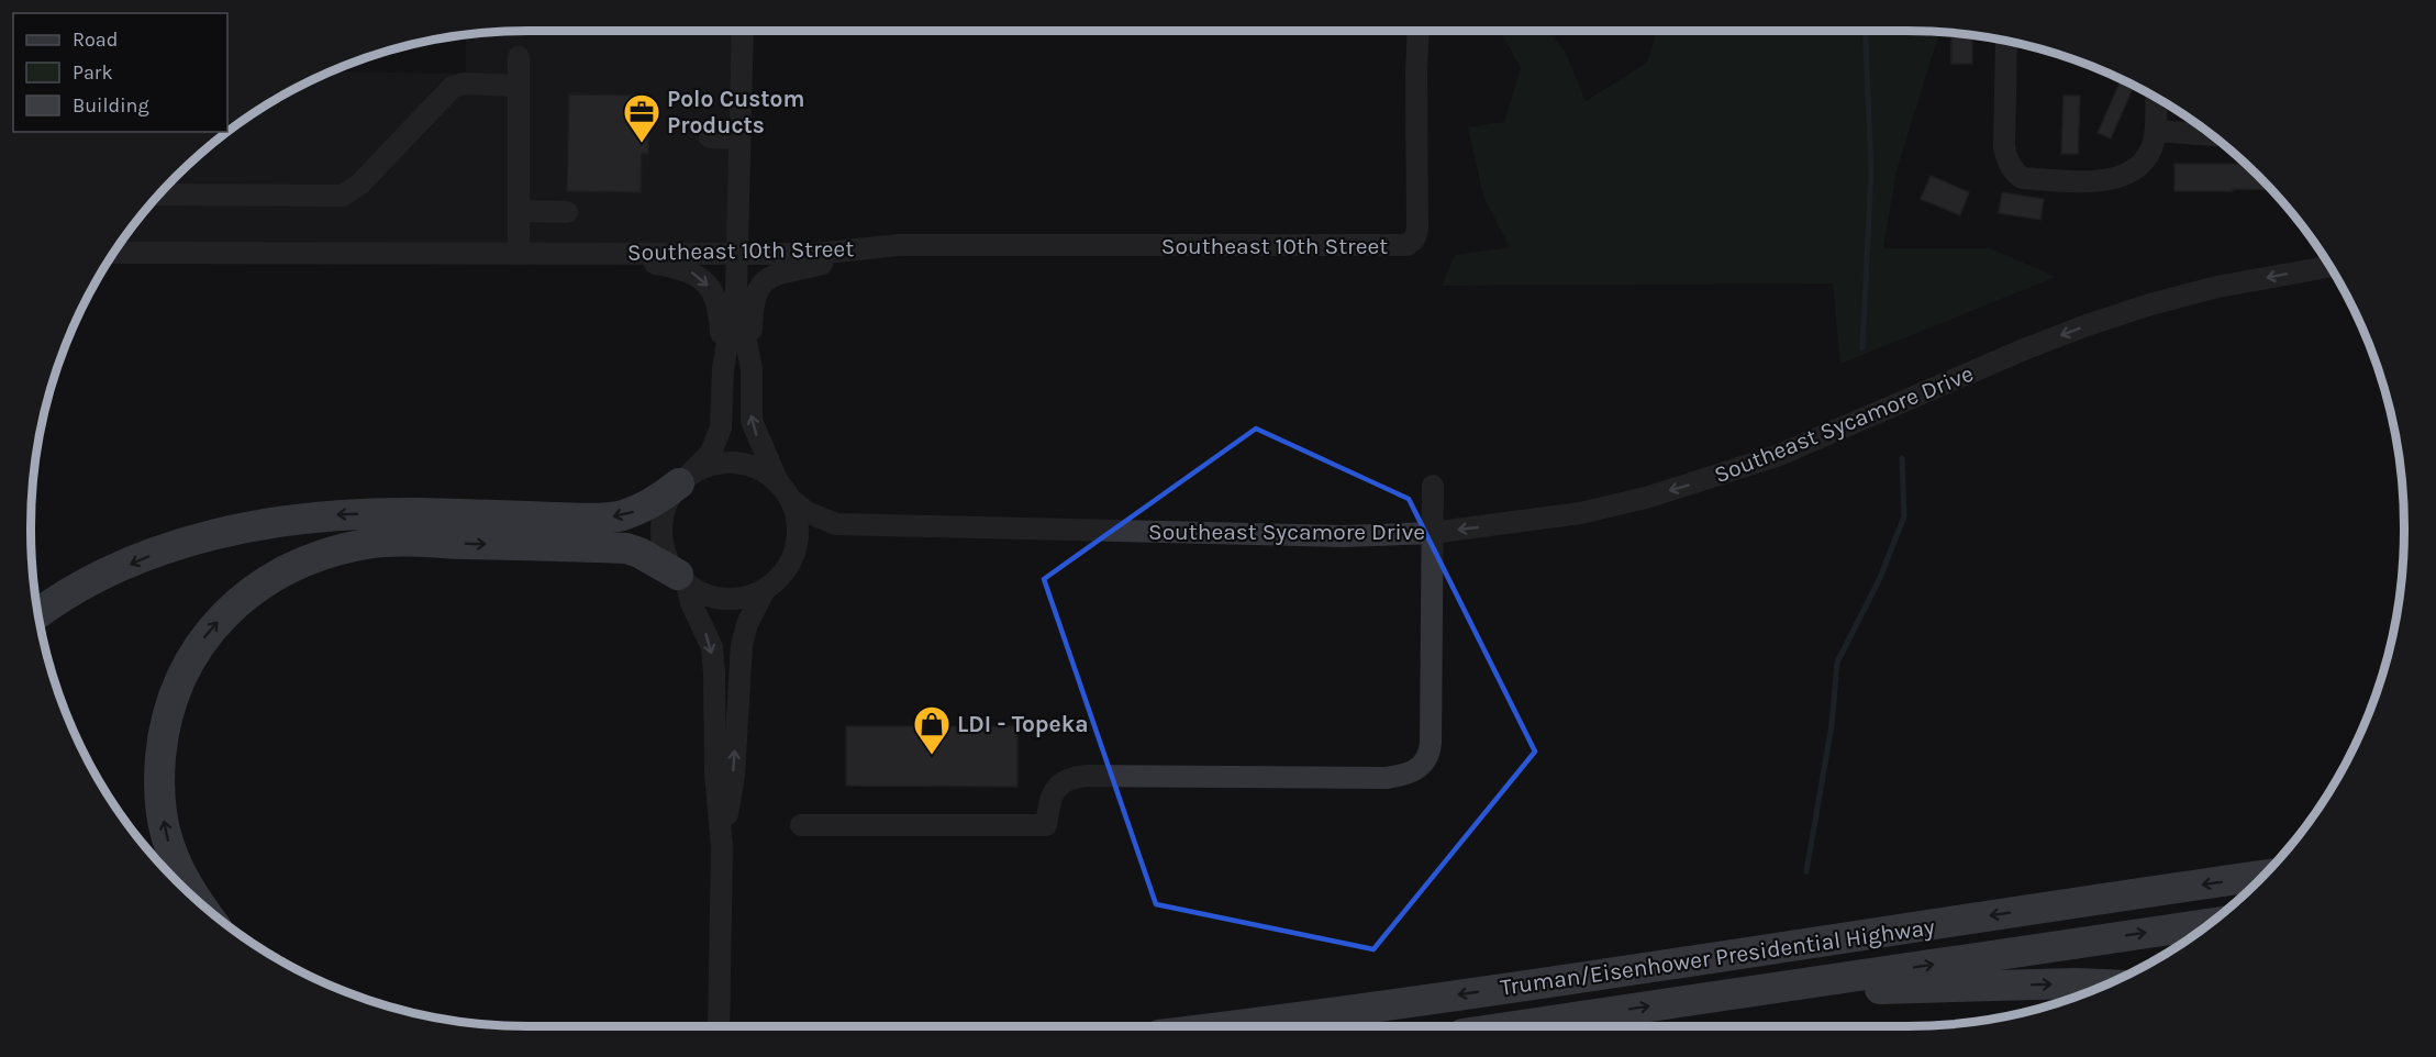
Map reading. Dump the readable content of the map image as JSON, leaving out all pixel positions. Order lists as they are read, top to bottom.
{
  "streets": {
    "highway": ["Truman/Eisenhower Presidential Highway"],
    "street": ["Southeast 10th Street", "Southeast Sycamore Drive"]
  },
  "one_way": ["Southeast Sycamore Drive"],
  "places": {
    "office": ["Polo Custom Products"],
    "shop": ["LDI - Topeka"]
  },
  "legend": ["Road", "Park", "Building"]
}
